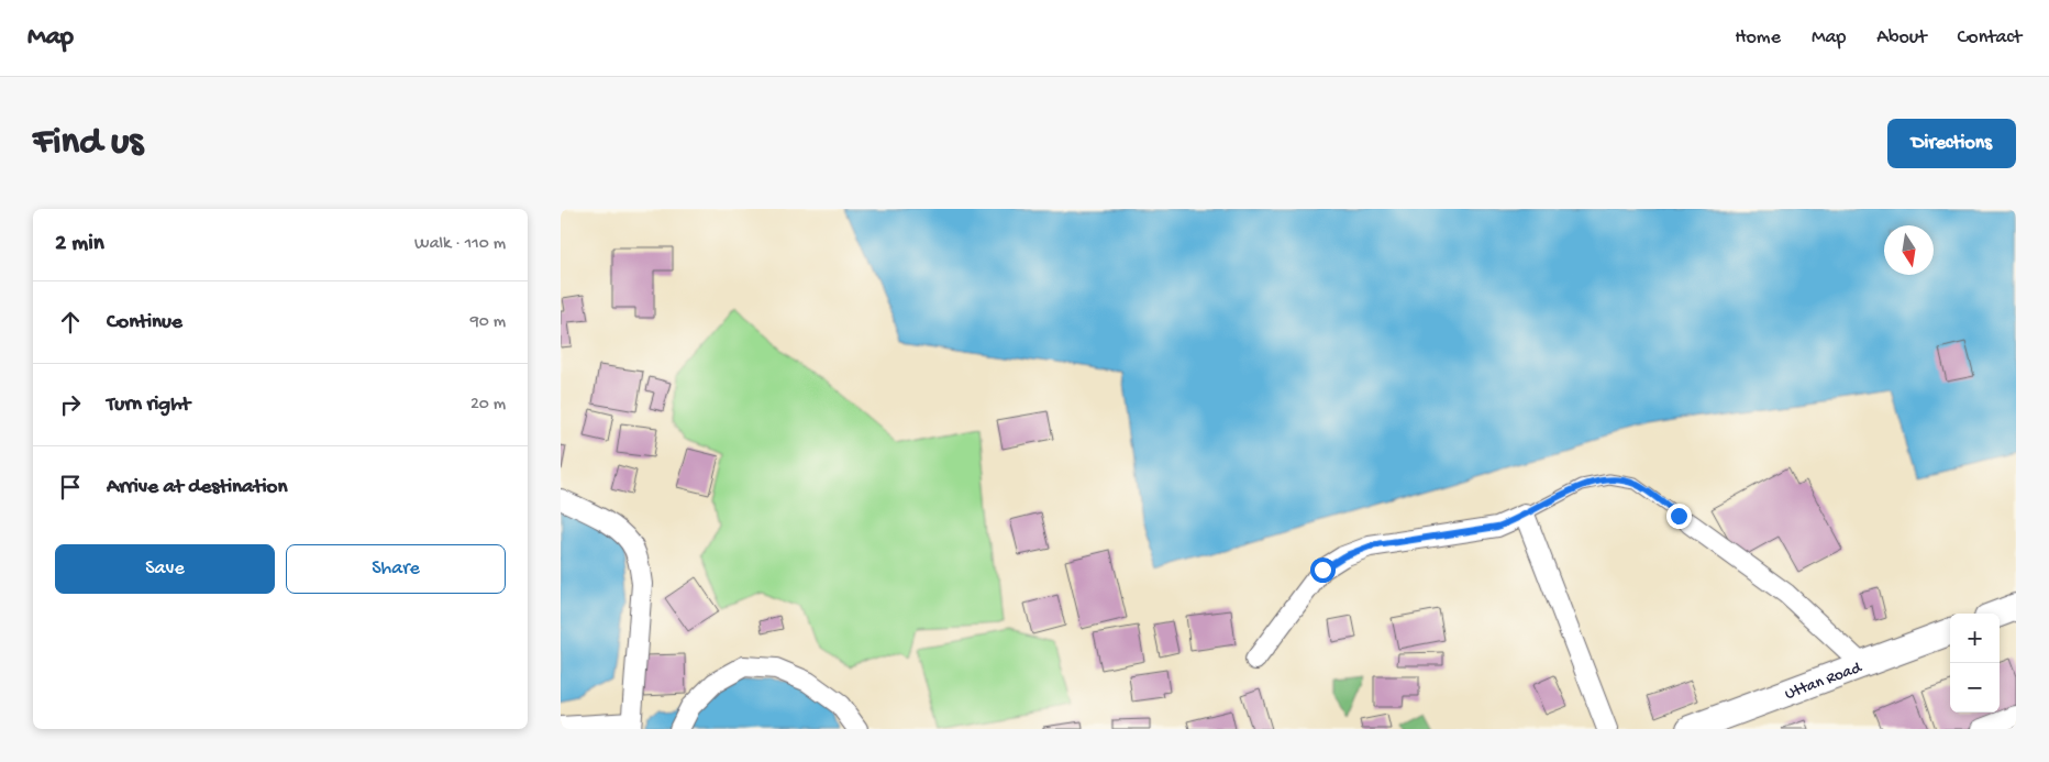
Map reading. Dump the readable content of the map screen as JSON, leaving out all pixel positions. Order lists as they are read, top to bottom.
{
  "streets": {
    "main road": ["Uttan Road"]
  },
  "north": "bottom",
  "page": {
    "header": "Map",
    "nav": [
      "Home",
      "Map",
      "About",
      "Contact"
    ],
    "buttons": [
      "Directions",
      ["Save", "Share"]
    ],
    "title": "Find us",
    "heading": ["2 min", "Walk · 110 m"],
    "list": [
      ["Continue", "90 m"],
      ["Turn right", "20 m"],
      "Arrive at destination"
    ],
    "map_buttons": ["+", "−"]
  }
}
